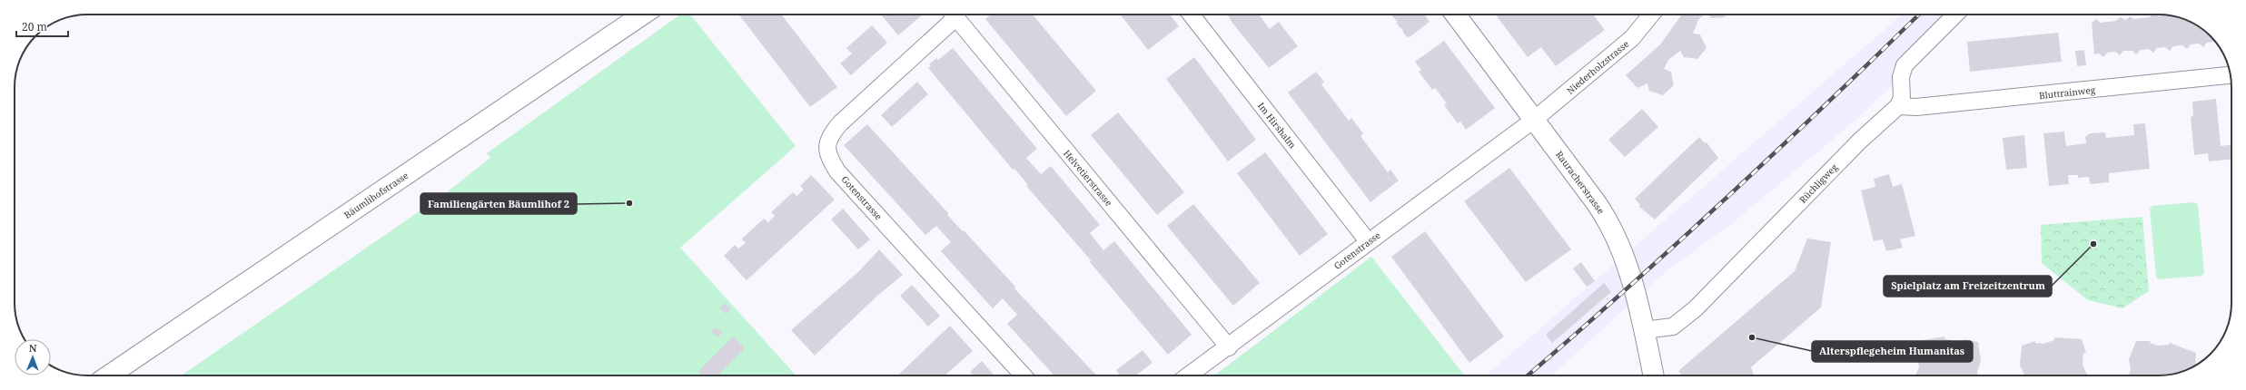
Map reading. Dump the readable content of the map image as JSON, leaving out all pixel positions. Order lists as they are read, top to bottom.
{
  "streets": {
    "main road": ["Rauracherstrasse", "Bäumlihofstrasse"],
    "street": [
      "Niederholzstrasse",
      "Bluttrainweg",
      "Im Hirshalm",
      "Helvetierstrasse",
      "Rüchligweg",
      "Gotenstrasse"
    ]
  },
  "crossings": [
    ["Niederholzstrasse", "Rauracherstrasse"],
    ["Niederholzstrasse", "Gotenstrasse"],
    ["Bluttrainweg", "Rüchligweg"],
    ["Im Hirshalm", "Gotenstrasse"],
    ["Helvetierstrasse", "Gotenstrasse"],
    ["Rauracherstrasse", "Rüchligweg"],
    ["Rauracherstrasse", "Gotenstrasse"]
  ],
  "places": ["Familiengärten Bäumlihof 2", "Spielplatz am Freizeitzentrum", "Alterspflegeheim Humanitas"],
  "scale_bar": "20 m",
  "north": "top"
}
